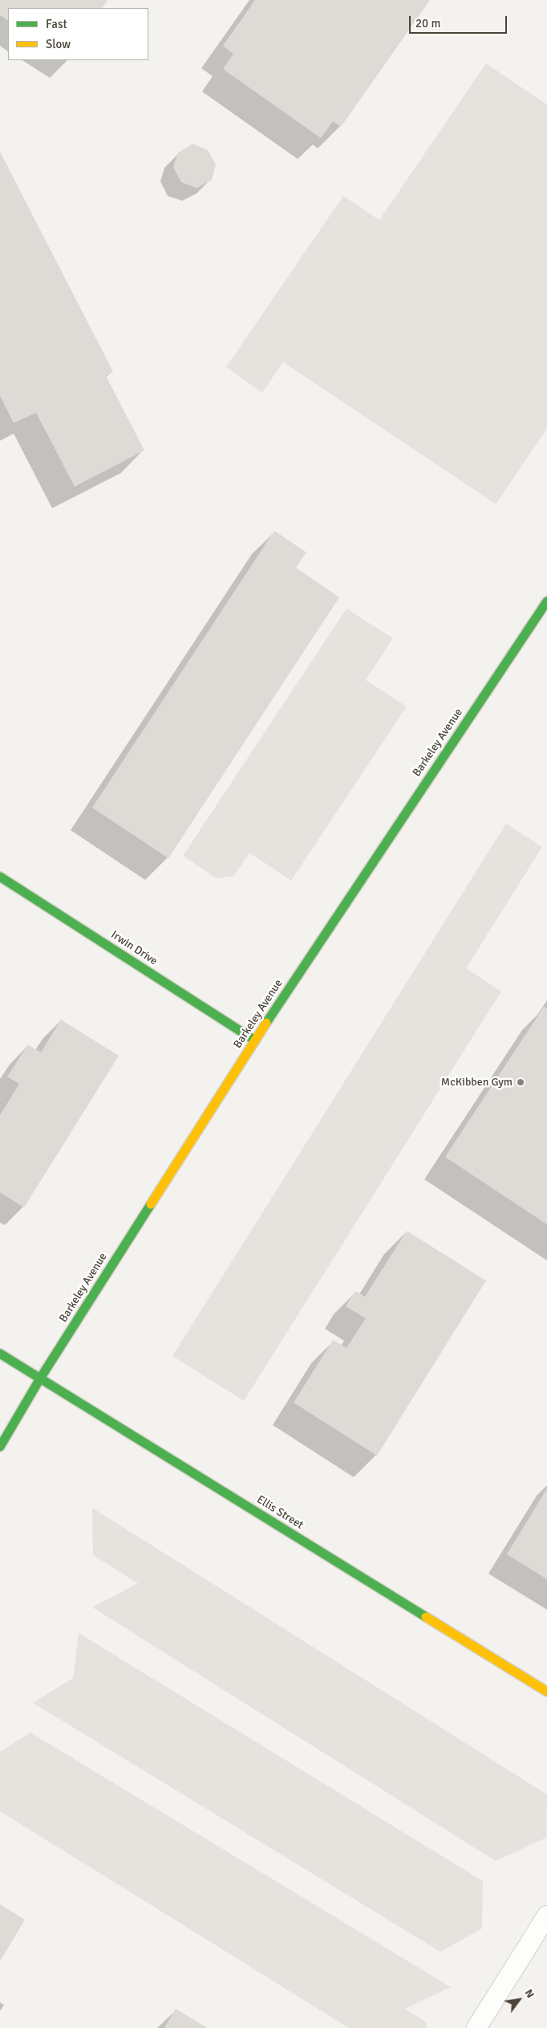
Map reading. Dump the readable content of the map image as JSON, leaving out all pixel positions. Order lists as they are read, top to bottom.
{
  "streets": {
    "main road": ["Barkeley Avenue", "Irwin Drive", "Ellis Street"]
  },
  "crossings": [
    ["Barkeley Avenue", "Irwin Drive"],
    ["Barkeley Avenue", "Ellis Street"]
  ],
  "places": ["McKibben Gym"],
  "legend": ["Fast", "Slow"],
  "scale_bar": "20 m",
  "north": "top right"
}
